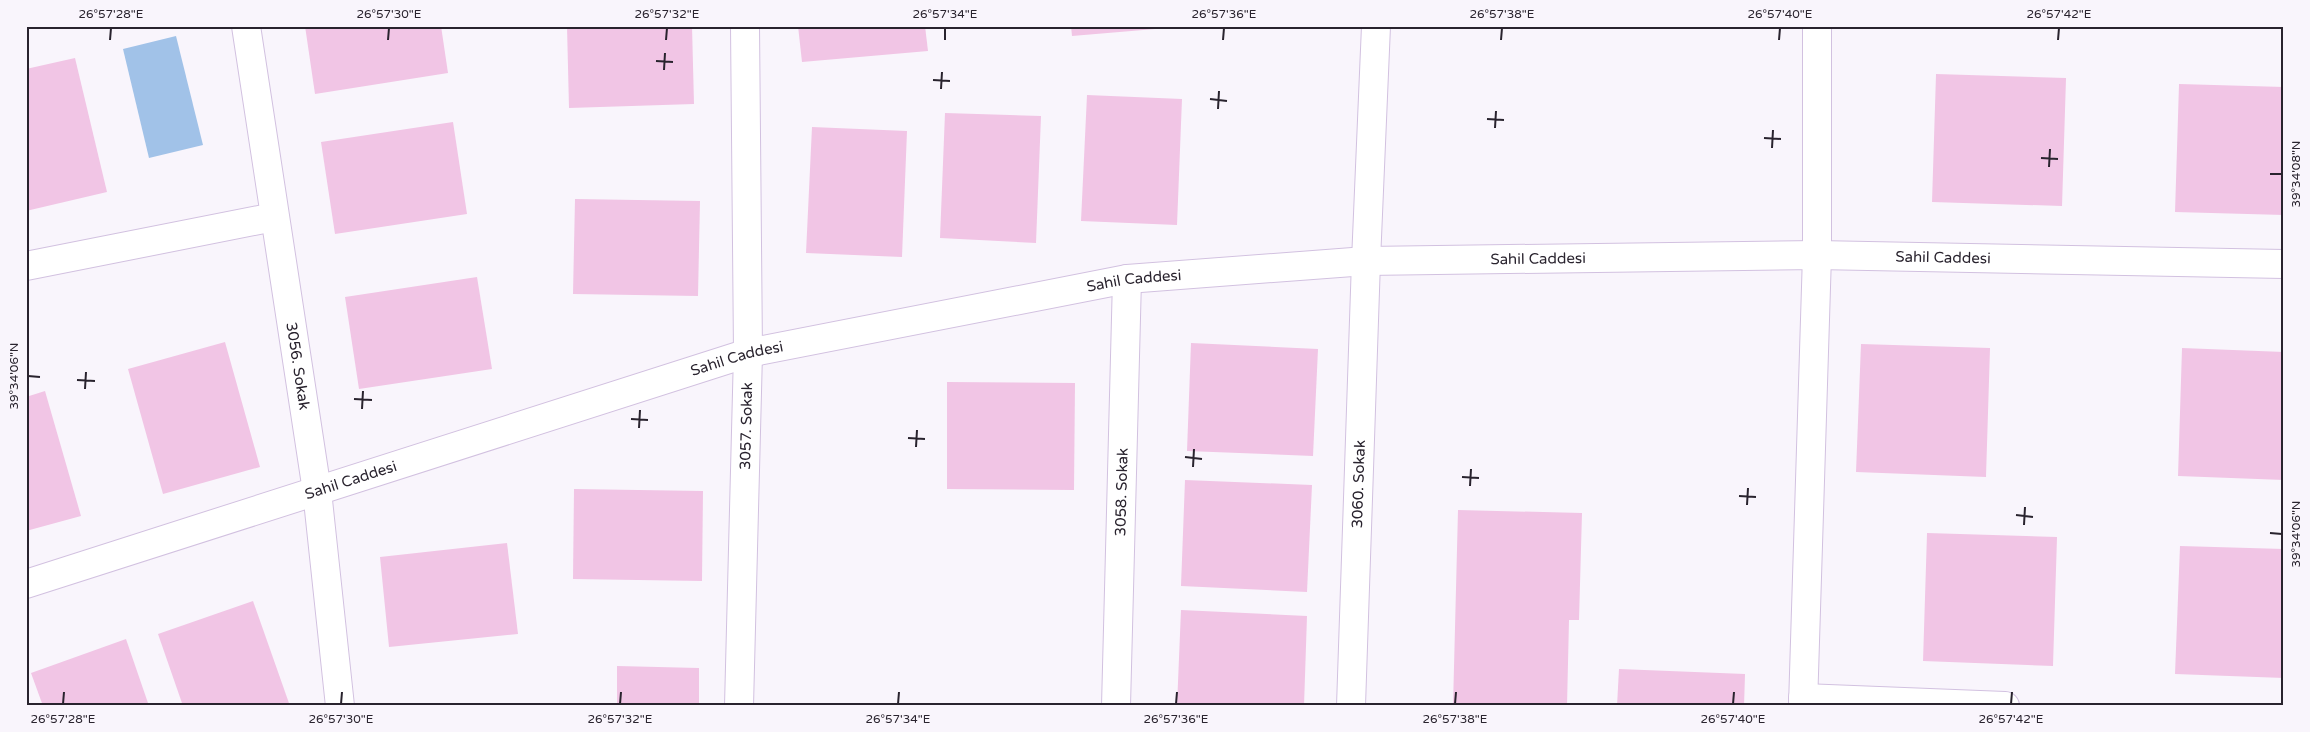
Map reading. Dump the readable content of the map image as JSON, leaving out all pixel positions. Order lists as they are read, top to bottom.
{
  "streets": {
    "street": [
      "Sahil Caddesi",
      "3056. Sokak",
      "3057. Sokak",
      "3060. Sokak",
      "3058. Sokak"
    ]
  },
  "crossings": [
    ["Sahil Caddesi", "3056. Sokak"],
    ["Sahil Caddesi", "3057. Sokak"],
    ["Sahil Caddesi", "3060. Sokak"],
    ["Sahil Caddesi", "3058. Sokak"]
  ],
  "coordinates": [
    "26°57'28\"E",
    "26°57'30\"E",
    "26°57'32\"E",
    "26°57'34\"E",
    "26°57'36\"E",
    "26°57'38\"E",
    "26°57'40\"E",
    "26°57'42\"E",
    "39°34'08\"N",
    "39°34'06\"N"
  ]
}
